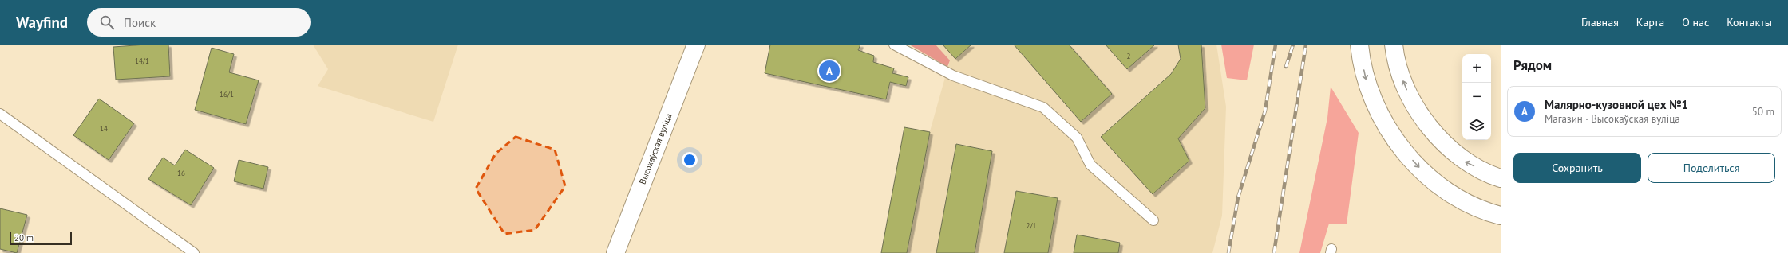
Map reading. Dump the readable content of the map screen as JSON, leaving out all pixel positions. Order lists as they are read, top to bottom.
{
  "streets": {
    "main road": ["Высокаўская вуліца"]
  },
  "house_numbers": [
    "2",
    "14/1",
    "16/1",
    "14",
    "16",
    "2/1"
  ],
  "scale_bar": "20 m",
  "page": {
    "header": "Wayfind",
    "search": "Поиск",
    "nav": [
      "Главная",
      "Карта",
      "О нас",
      "Контакты"
    ],
    "heading": "Рядом",
    "map_buttons": ["+", "−"],
    "pins": "A",
    "list": [
      {
        "mark": "A",
        "name": "Малярно-кузовной цех №1",
        "note": "Магазин · Высокаўская вуліца",
        "value": "50 m"
      }
    ],
    "buttons": ["Сохранить", "Поделиться"],
    "scale": "20 m"
  }
}
